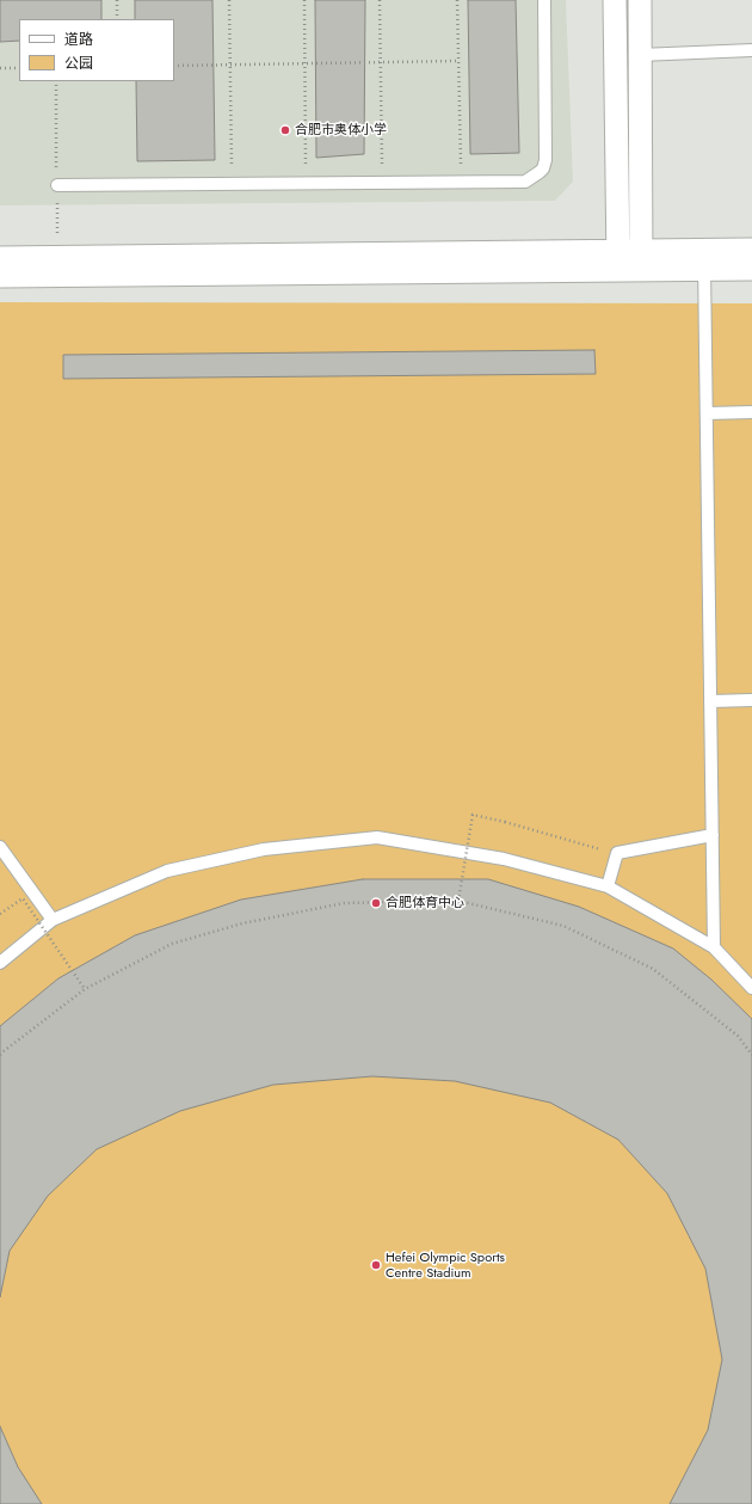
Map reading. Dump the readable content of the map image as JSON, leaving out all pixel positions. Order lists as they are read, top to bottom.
{
  "places": ["合肥市奥体小学", "合肥体育中心", "Hefei Olympic Sports Centre Stadium"],
  "legend": ["道路", "公园"]
}
